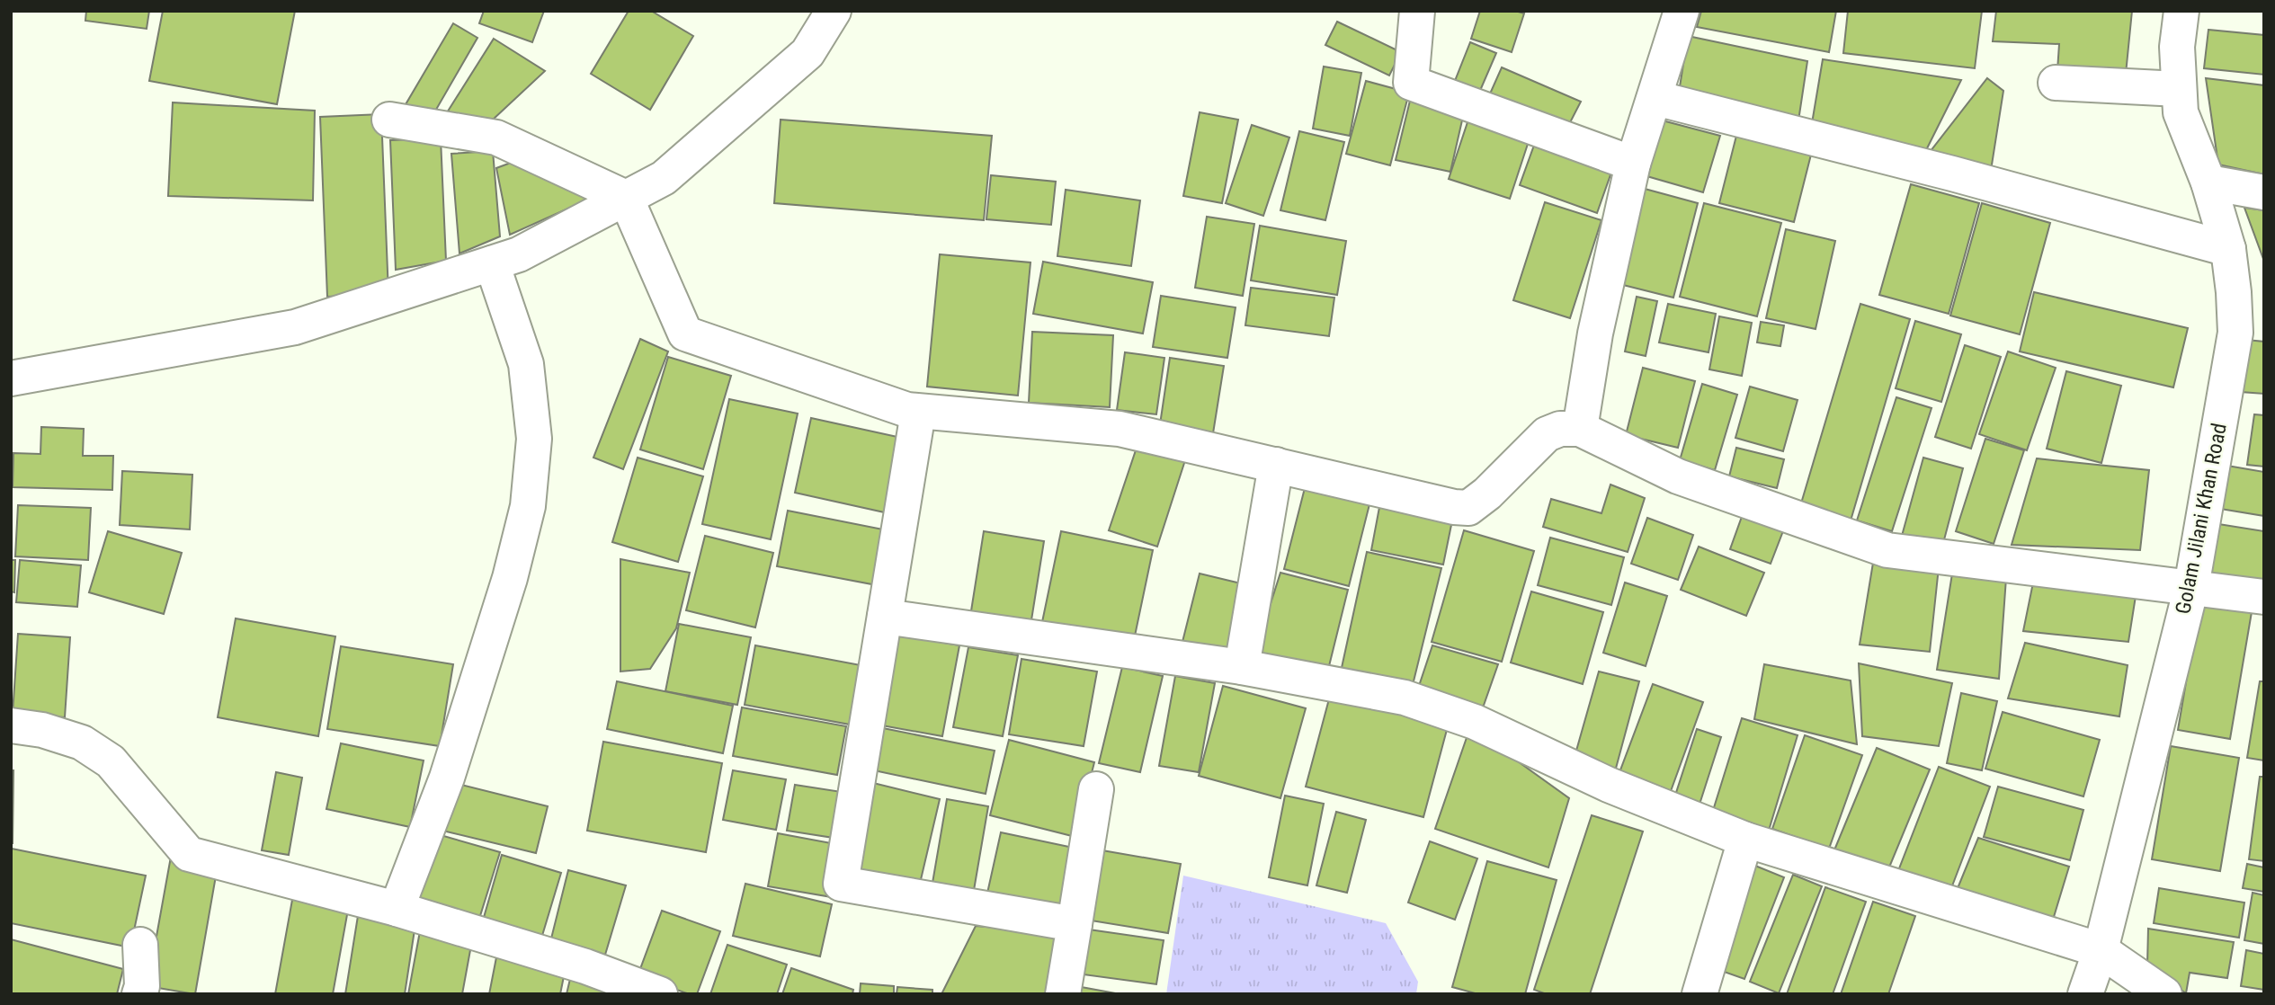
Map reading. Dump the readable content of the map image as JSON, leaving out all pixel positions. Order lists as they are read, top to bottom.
{
  "streets": {
    "street": ["Golam Jilani Khan Road"]
  }
}
